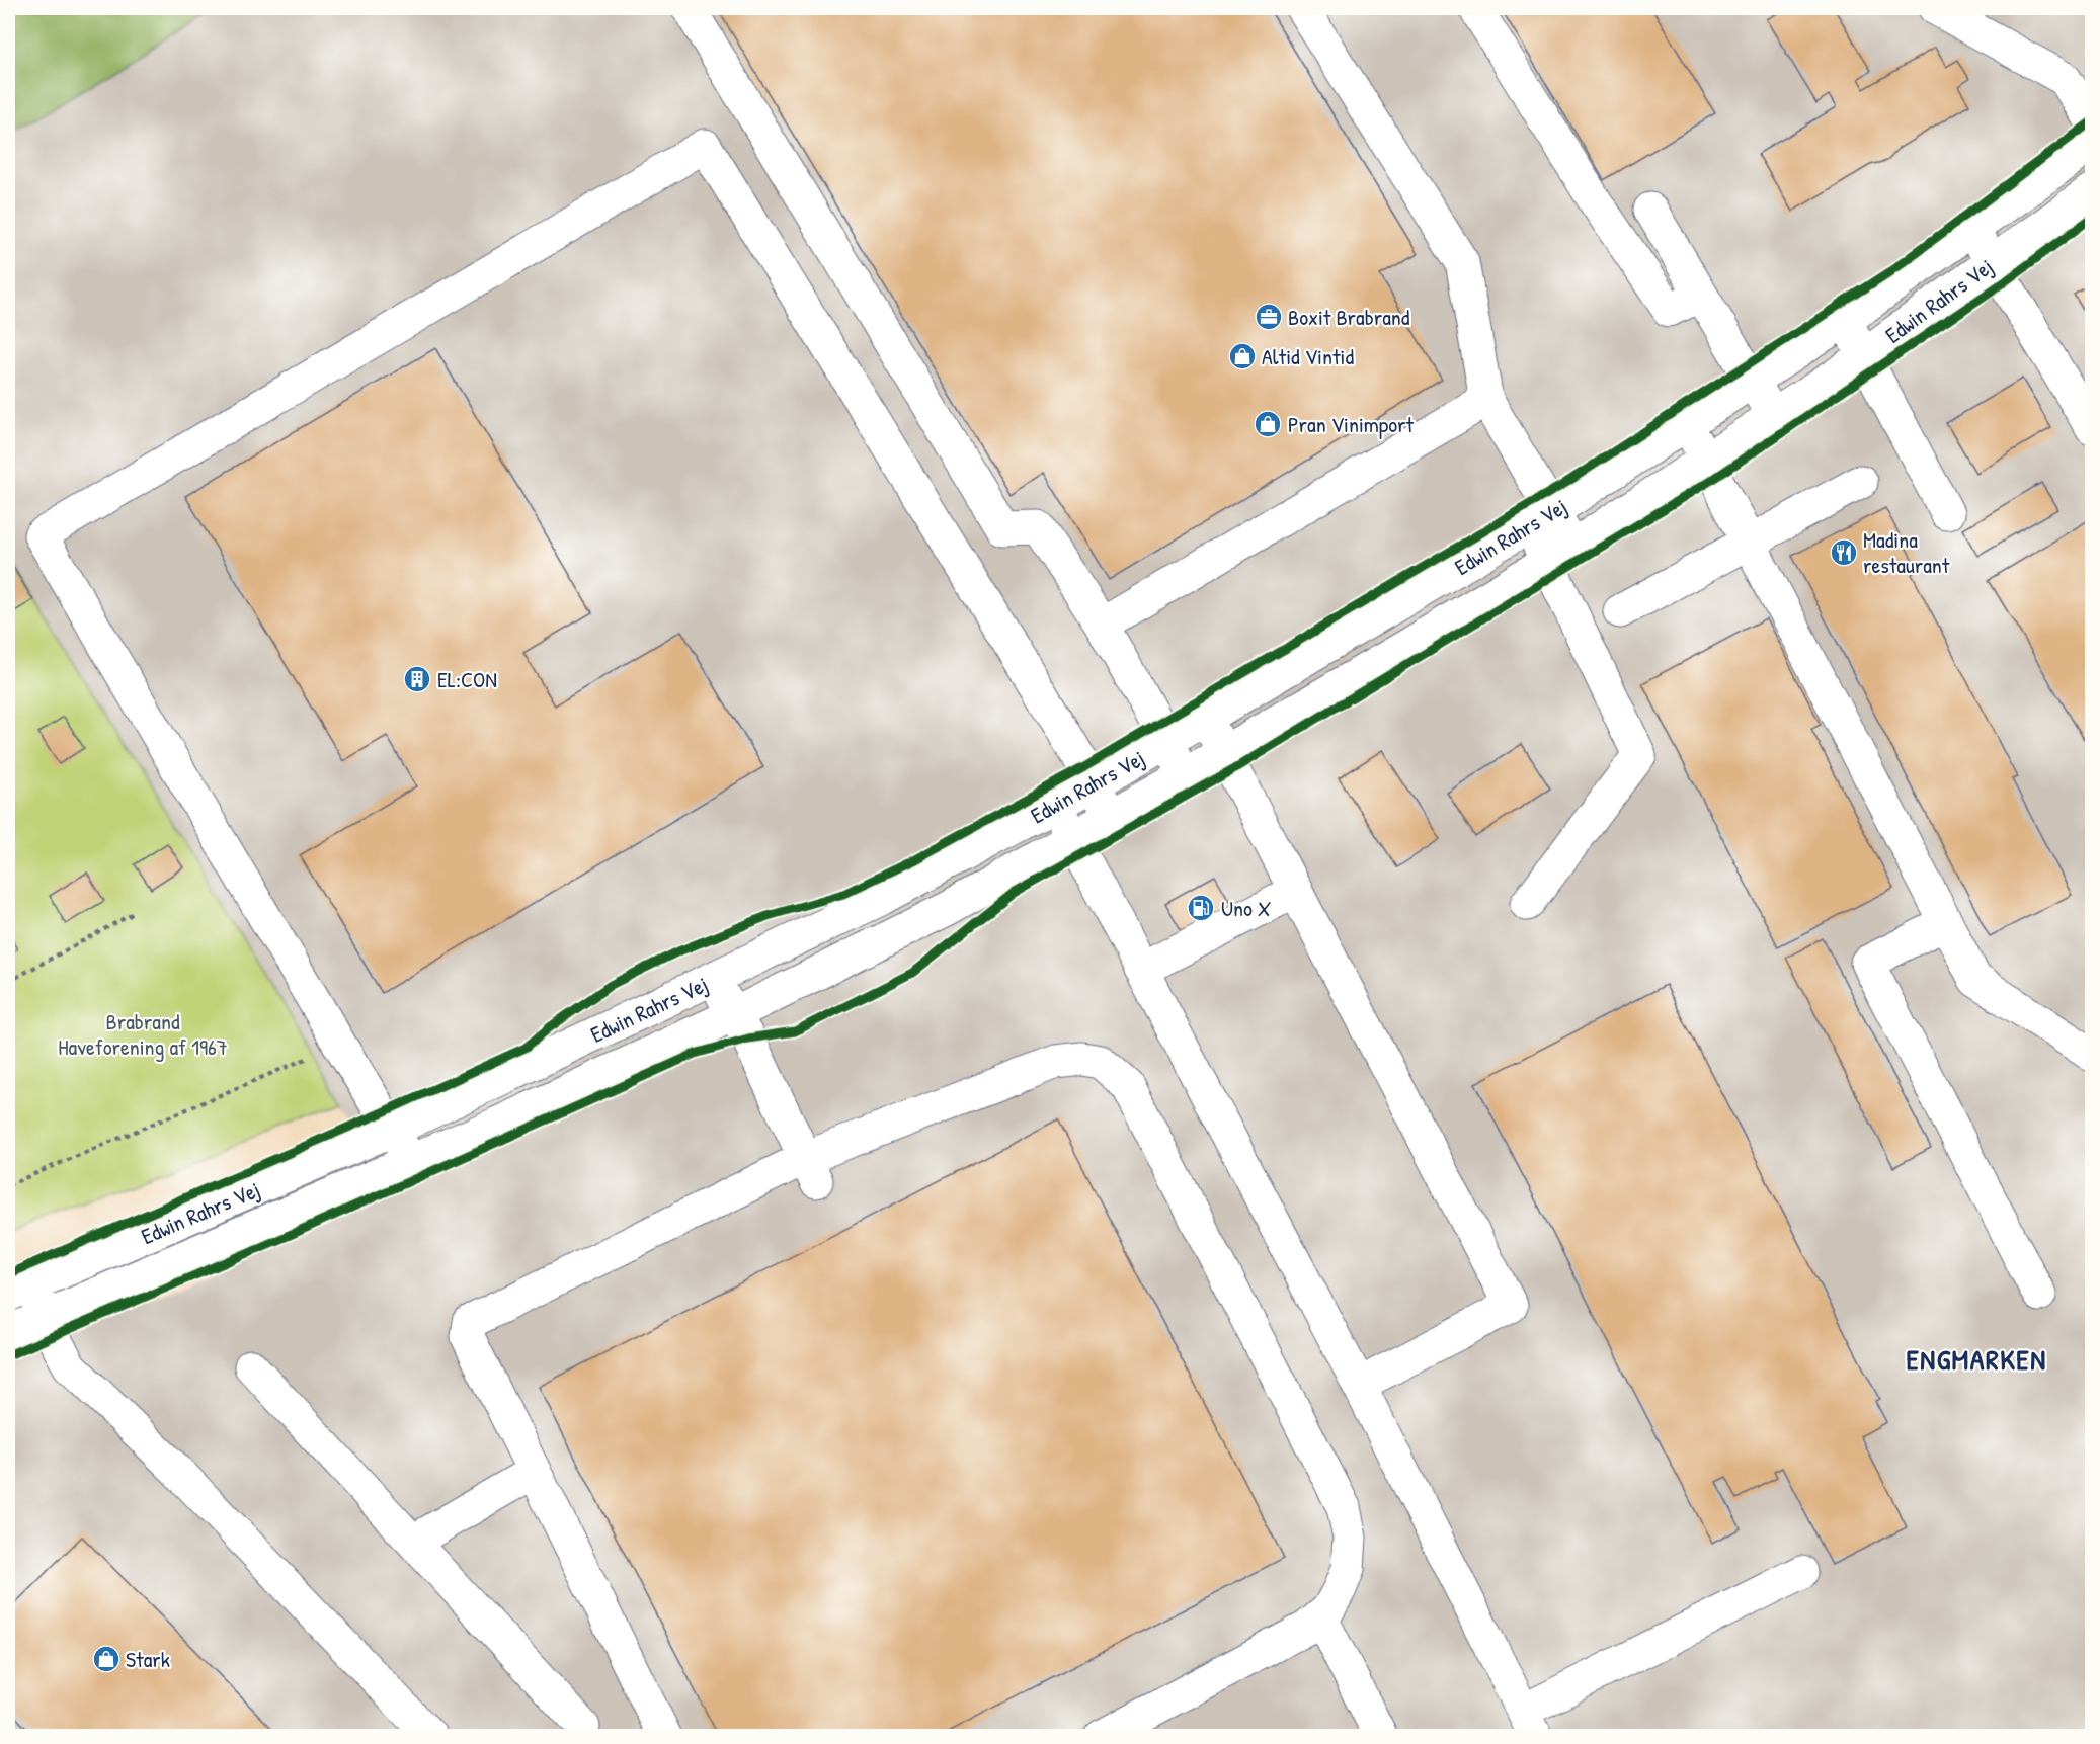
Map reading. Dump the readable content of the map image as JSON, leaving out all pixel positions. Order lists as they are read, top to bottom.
{
  "streets": {
    "street": ["Edwin Rahrs Vej"]
  },
  "districts": ["ENGMARKEN"],
  "parks": ["Brabrand Haveforening af 1967"],
  "places": {
    "office": ["Boxit Brabrand"],
    "shop": ["Altid Vintid", "Pran Vinimport", "Stark"],
    "restaurant": ["Madina restaurant"],
    "building": ["EL:CON"],
    "fuel station": ["Uno X"]
  }
}
